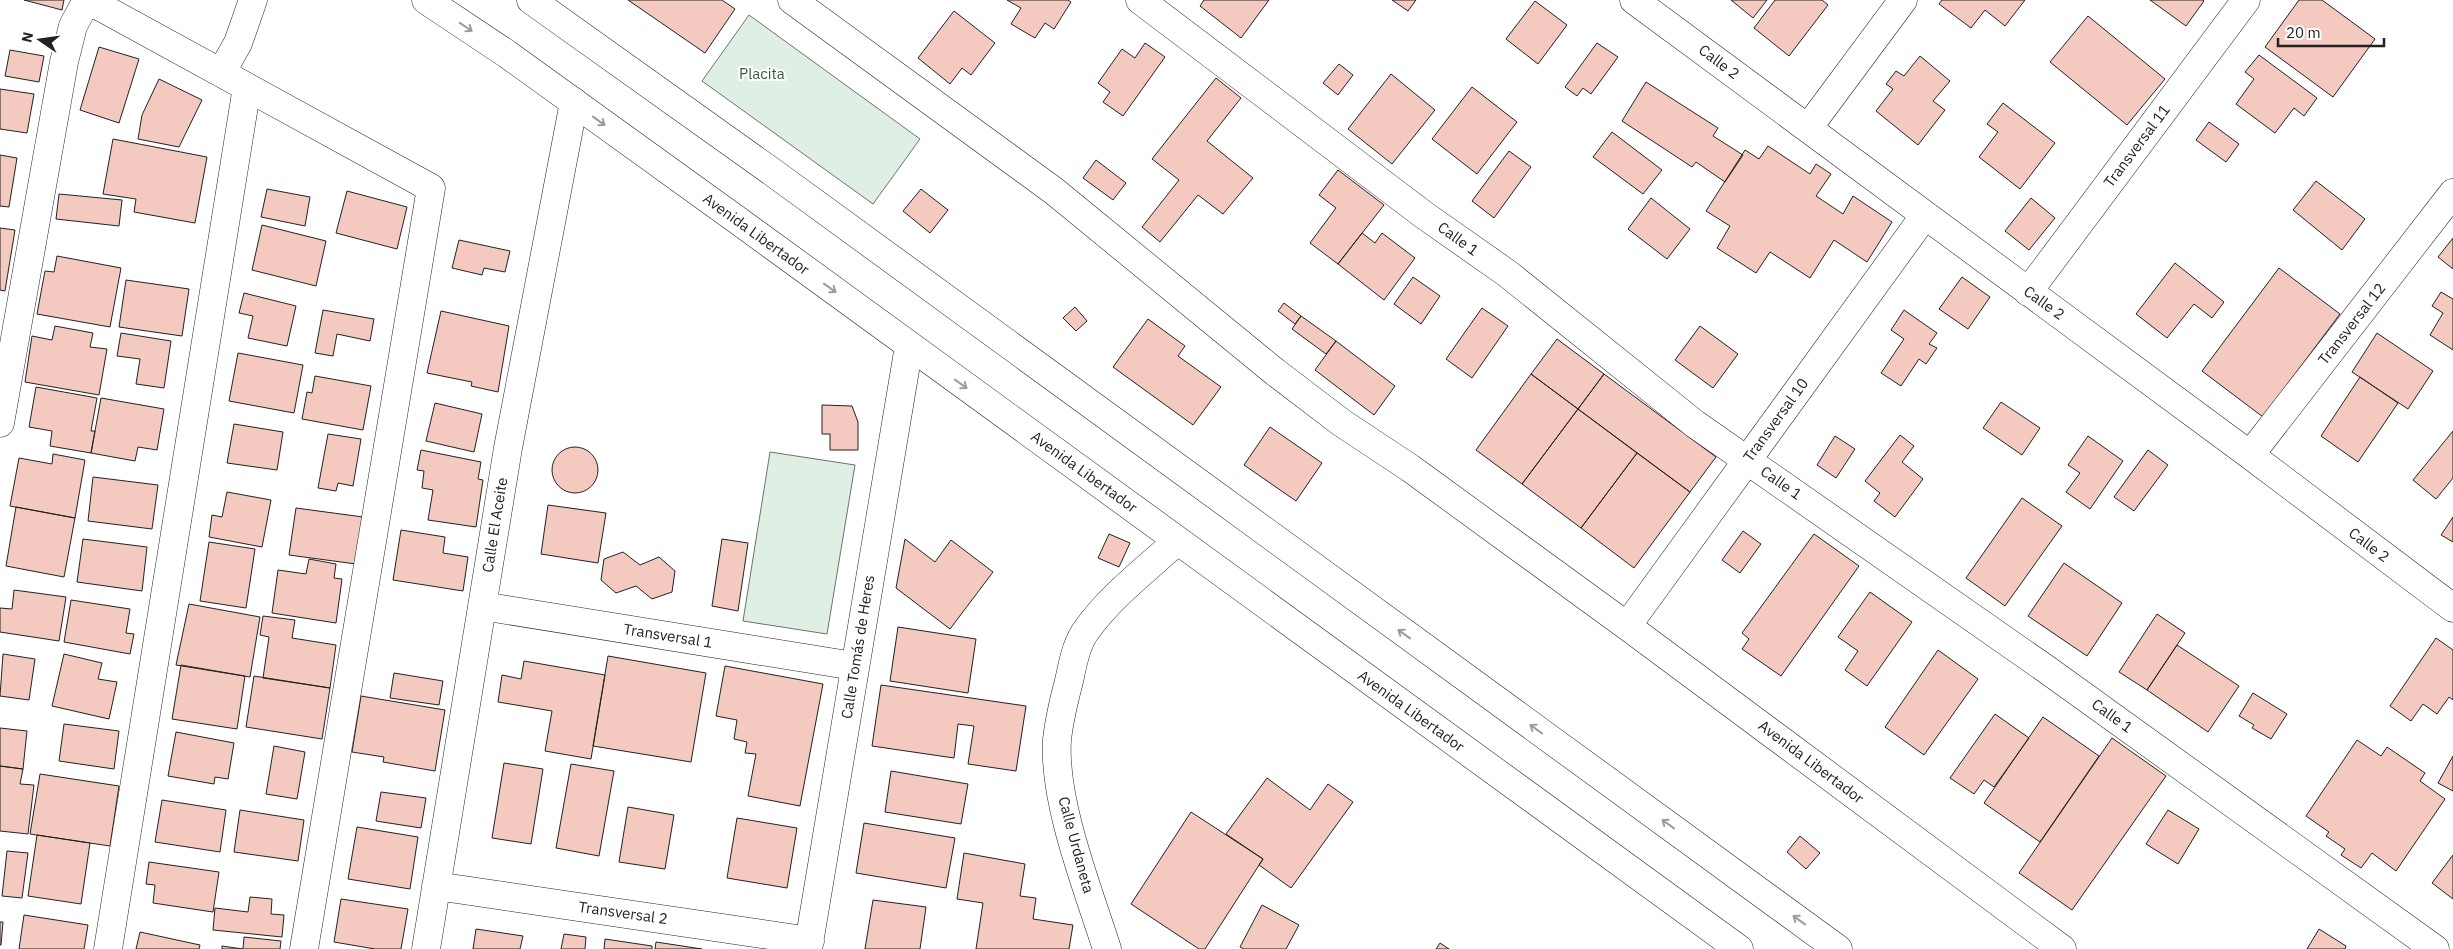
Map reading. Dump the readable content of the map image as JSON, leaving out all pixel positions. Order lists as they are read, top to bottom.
{
  "streets": {
    "street": [
      "Calle 2",
      "Transversal 11",
      "Avenida Libertador",
      "Calle 1",
      "Transversal 12",
      "Transversal 10",
      "Calle El Aceite",
      "Transversal 1",
      "Calle Tomás de Heres",
      "Calle Urdaneta",
      "Transversal 2"
    ]
  },
  "crossings": [
    ["Calle 2", "Transversal 11"],
    ["Calle 2", "Transversal 12"],
    ["Calle 2", "Transversal 10"],
    ["Avenida Libertador", "Transversal 10"],
    ["Avenida Libertador", "Calle El Aceite"],
    ["Avenida Libertador", "Calle Tomás de Heres"],
    ["Avenida Libertador", "Calle Urdaneta"],
    ["Calle 1", "Transversal 10"],
    ["Calle El Aceite", "Transversal 1"],
    ["Calle El Aceite", "Transversal 2"],
    ["Transversal 1", "Calle Tomás de Heres"],
    ["Calle Tomás de Heres", "Transversal 2"]
  ],
  "parks": ["Placita"],
  "scale_bar": "20 m",
  "north": "left"
}
